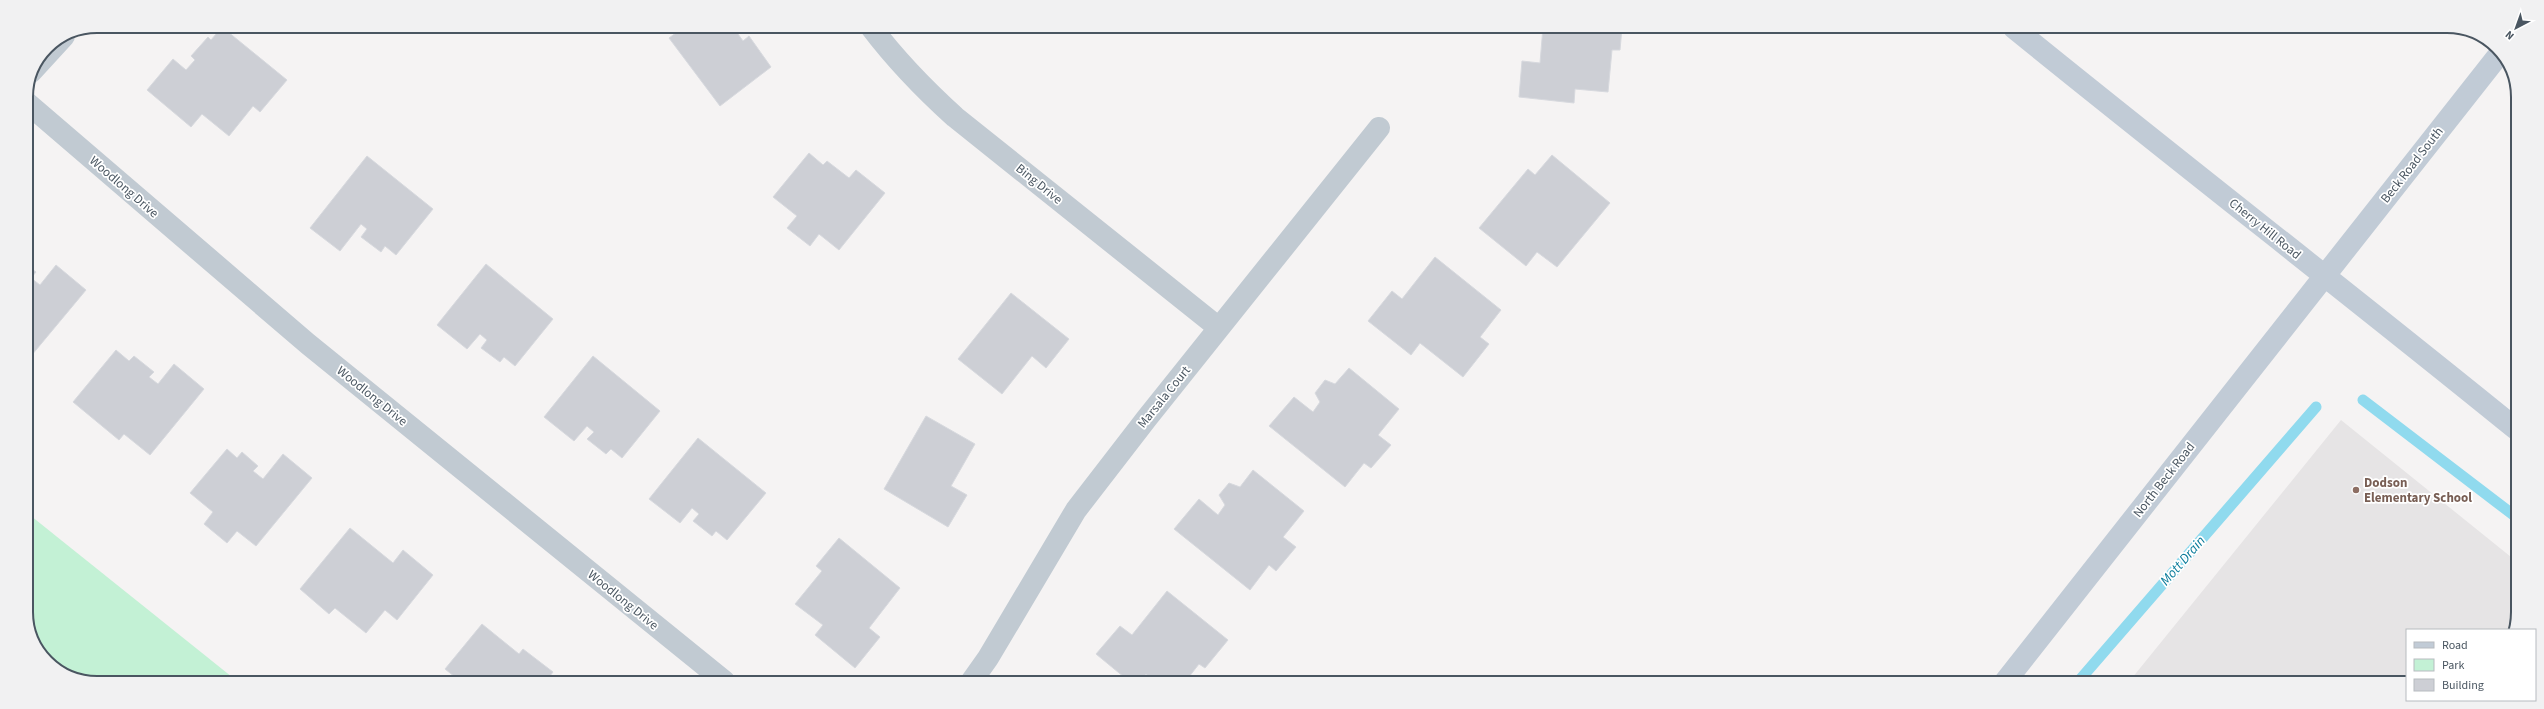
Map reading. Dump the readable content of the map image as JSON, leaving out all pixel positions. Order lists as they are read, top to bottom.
{
  "streets": {
    "main road": ["Beck Road South", "Cherry Hill Road", "North Beck Road"],
    "street": ["Bing Drive", "Woodlong Drive", "Marsala Court"]
  },
  "crossings": [
    ["Beck Road South", "Cherry Hill Road"],
    ["Beck Road South", "North Beck Road"],
    ["Bing Drive", "Marsala Court"],
    ["Cherry Hill Road", "North Beck Road"]
  ],
  "water": ["Mott Drain"],
  "places": ["Dodson Elementary School"],
  "legend": ["Road", "Park", "Building"],
  "north": "bottom left"
}
